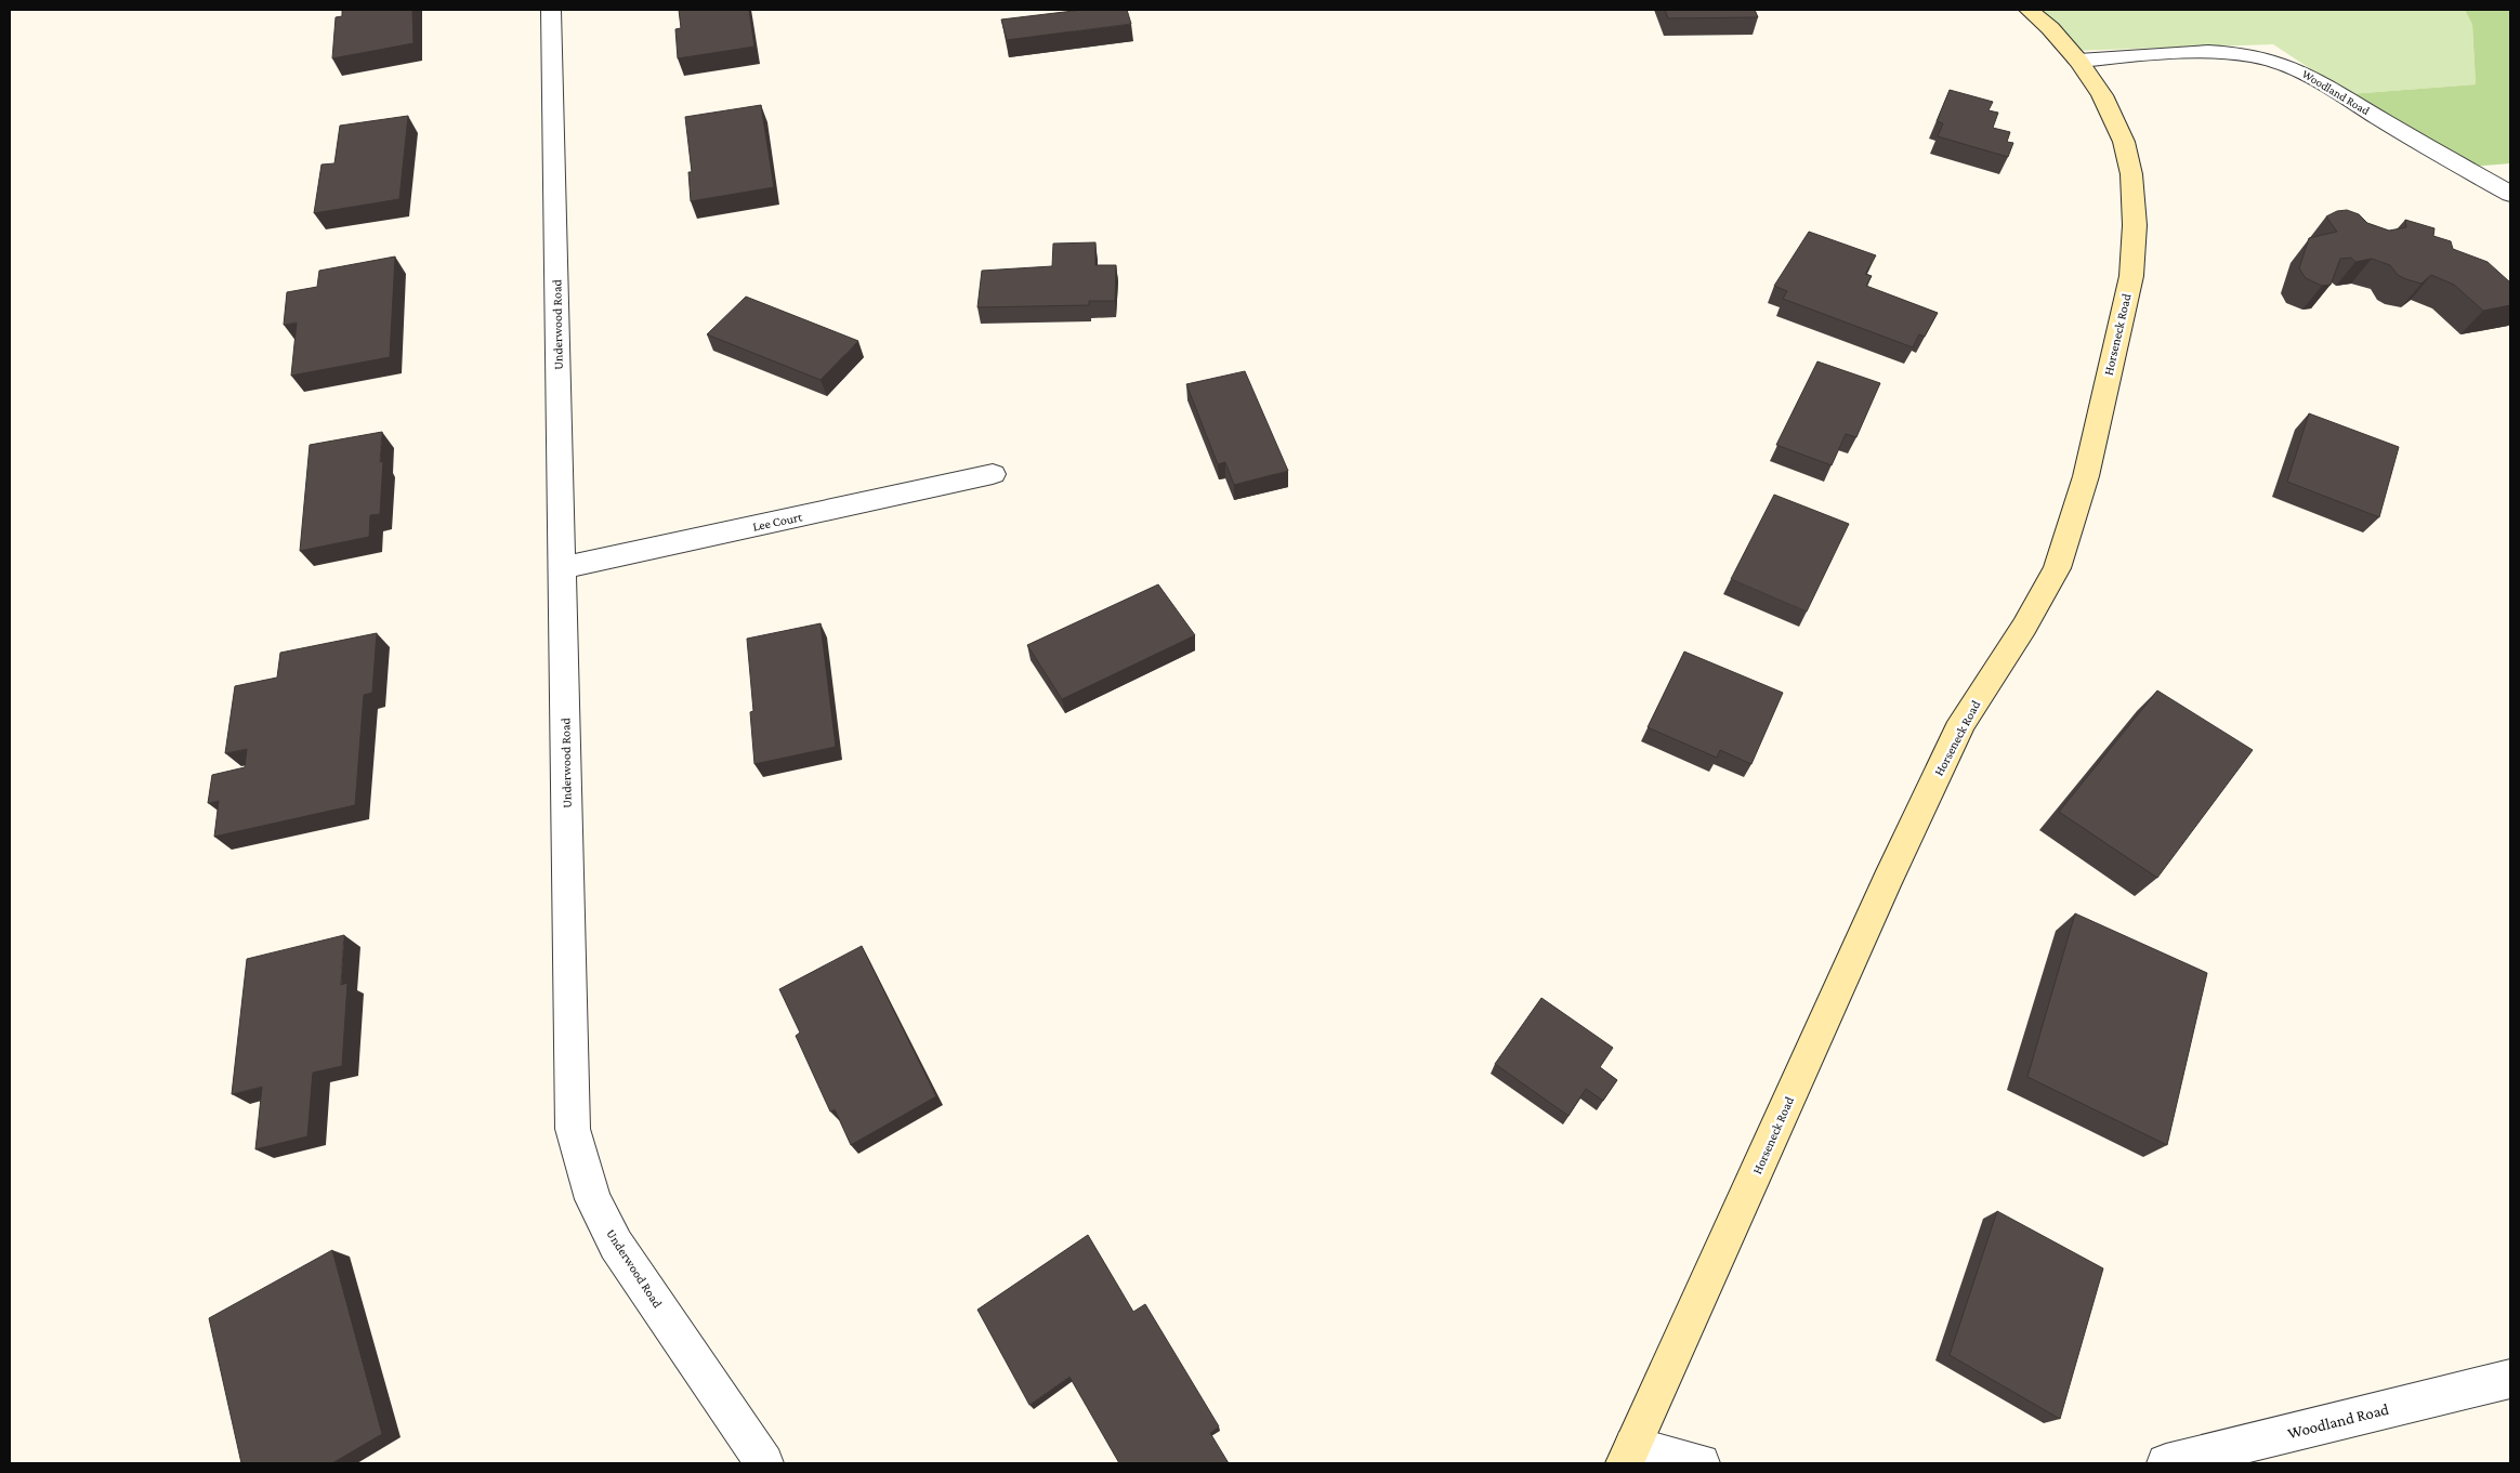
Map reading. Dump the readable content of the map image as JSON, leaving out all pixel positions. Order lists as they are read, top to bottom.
{
  "streets": {
    "street": [
      "Woodland Road",
      "Underwood Road",
      "Horseneck Road",
      "Lee Court"
    ]
  },
  "crossings": [
    ["Woodland Road", "Horseneck Road"],
    ["Underwood Road", "Lee Court"]
  ]
}
